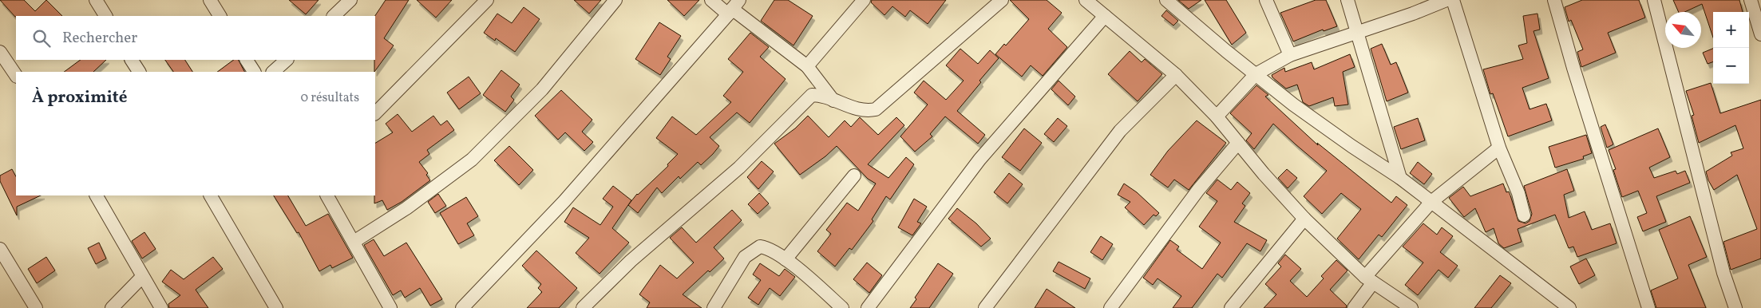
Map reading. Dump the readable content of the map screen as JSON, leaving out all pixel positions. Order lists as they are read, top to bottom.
{
  "north": "top left",
  "page": {
    "map_buttons": ["+", "−"],
    "search": "Rechercher",
    "heading": ["À proximité", "0 résultats"]
  }
}
